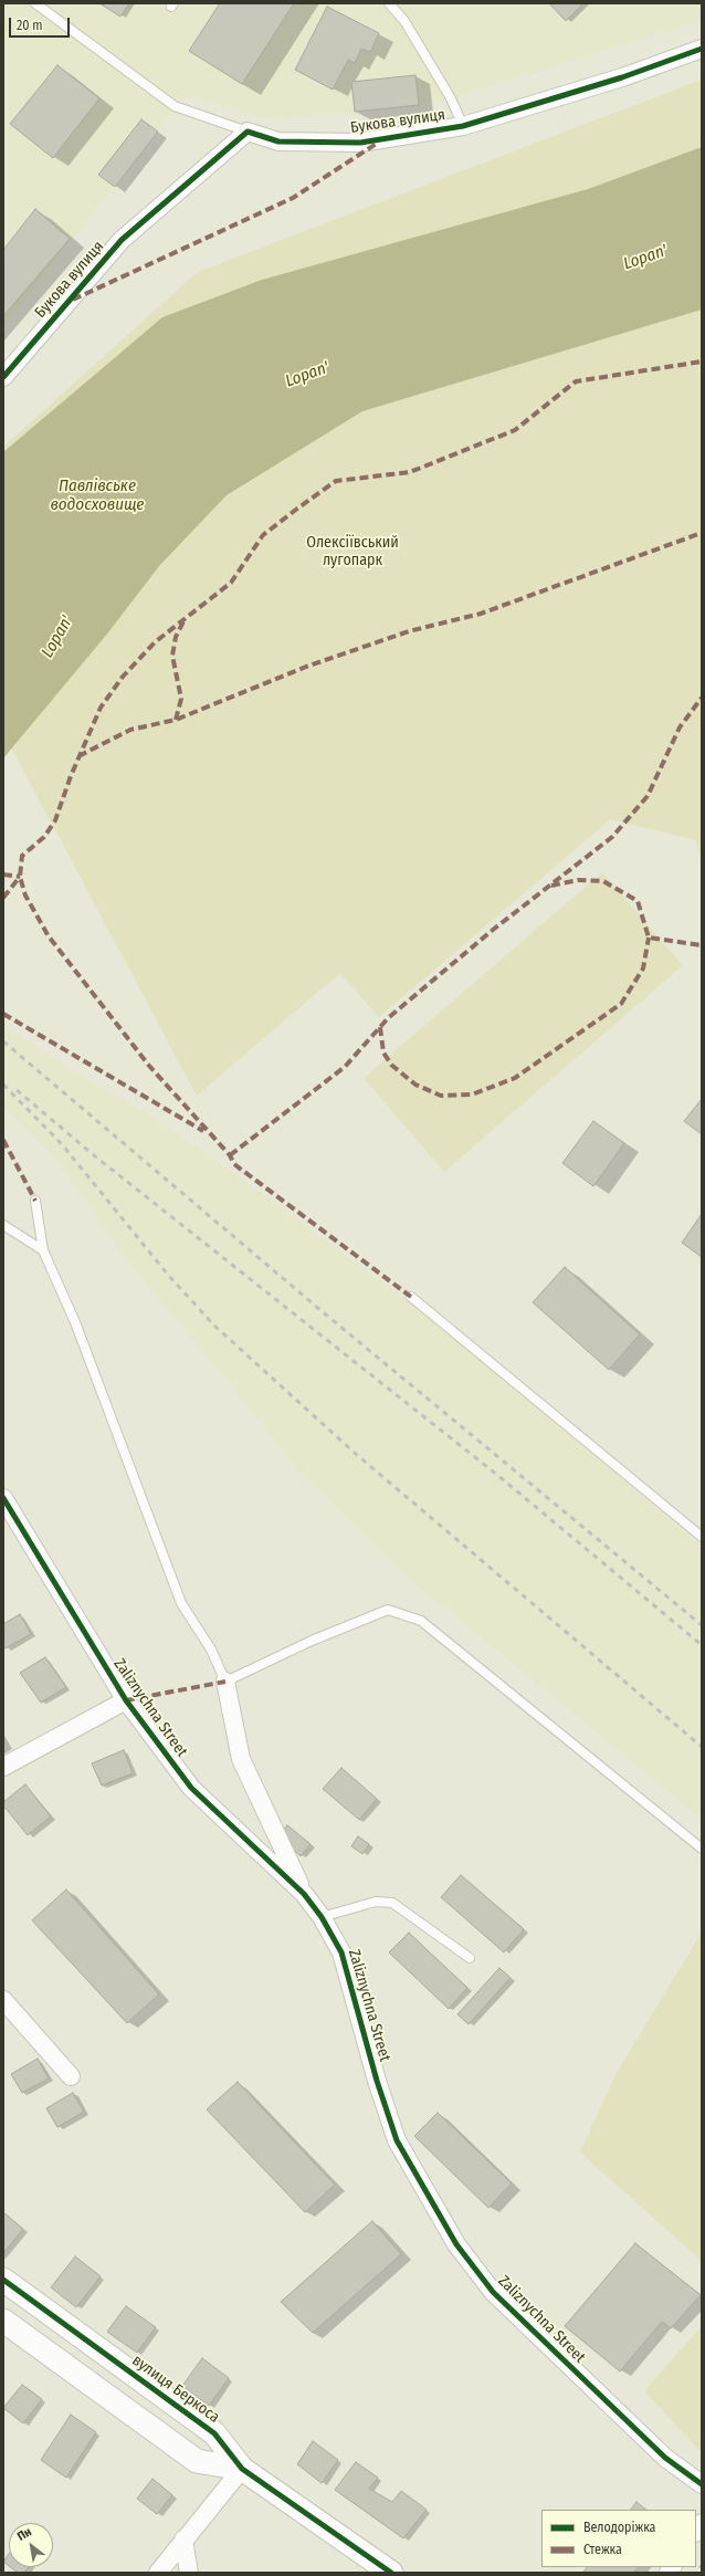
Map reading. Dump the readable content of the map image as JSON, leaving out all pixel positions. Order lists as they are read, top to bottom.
{
  "streets": {
    "street": ["Букова вулиця", "Zaliznychna Street", "вулиця Беркоса"]
  },
  "water": ["Lopan'", "Павлівське водосховище"],
  "parks": ["Олексіївський лугопарк"],
  "legend": ["Велодоріжка", "Стежка"],
  "scale_bar": "20 m",
  "north": "top left"
}
